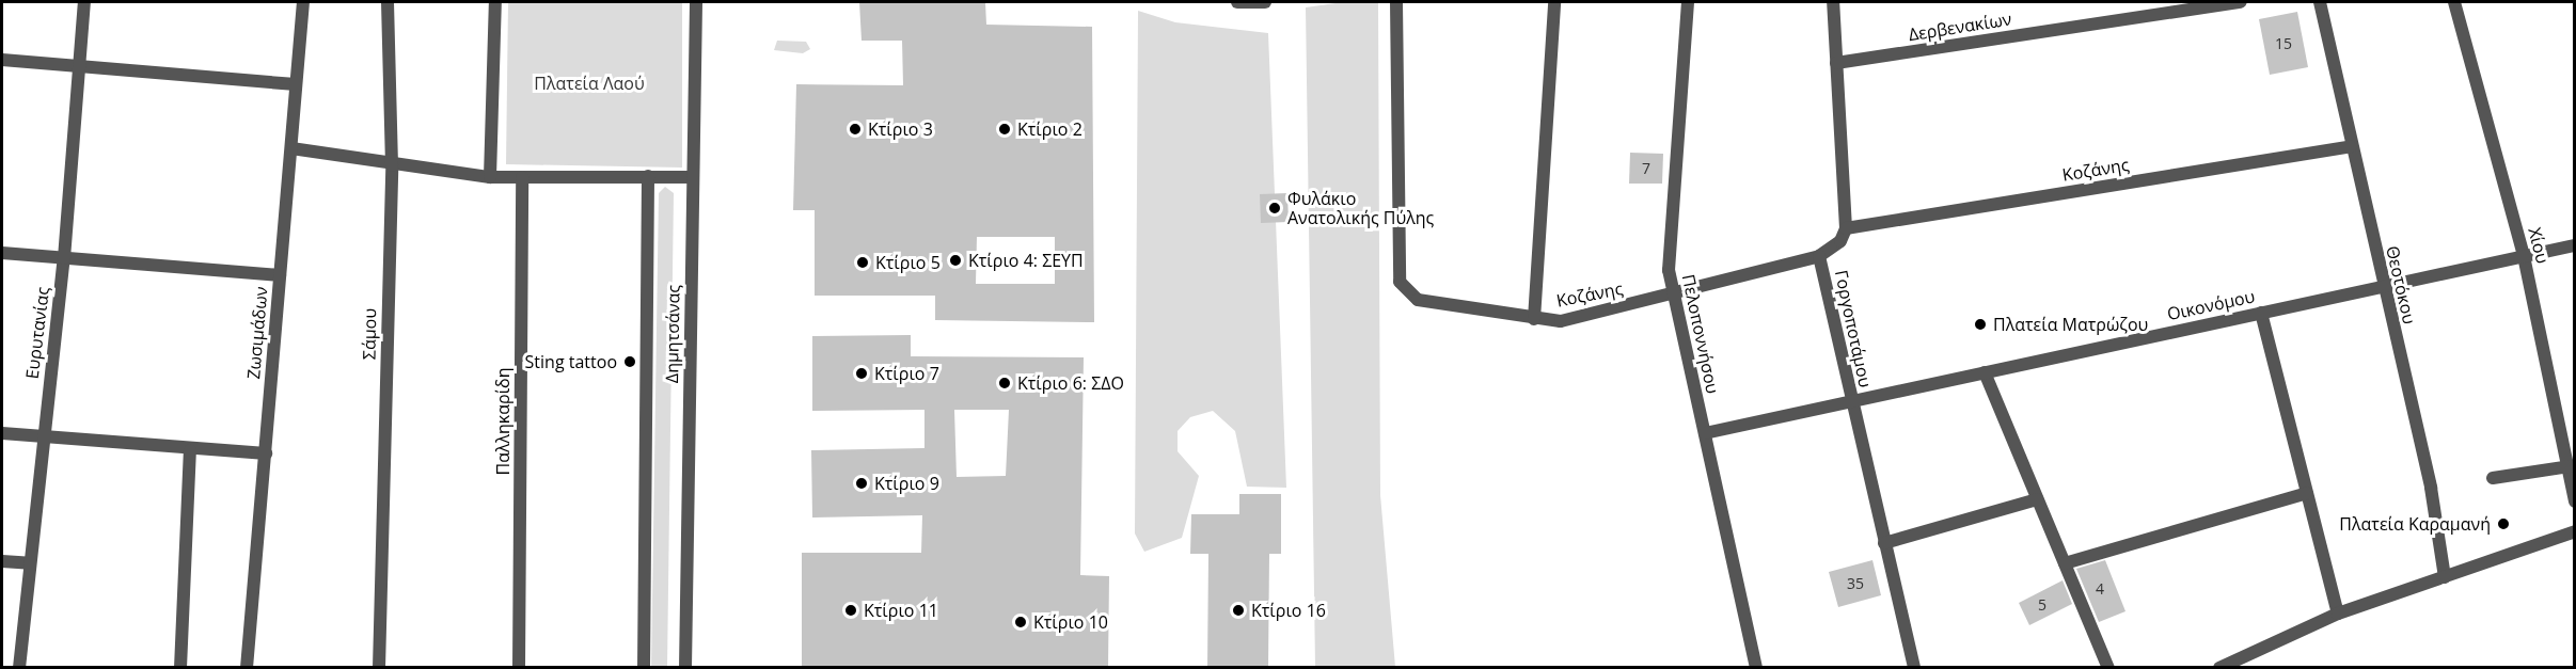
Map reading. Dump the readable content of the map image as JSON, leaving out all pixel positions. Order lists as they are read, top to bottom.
{
  "streets": {
    "street": [
      "Δερβενακίων",
      "Κοζάνης",
      "Χίου",
      "Θεοτόκου",
      "Οικονόμου",
      "Γοργοποτάμου",
      "Ευρυτανίας",
      "Ζωσιμάδων",
      "Σάμου",
      "Δημητσάνας",
      "Πελοποννήσου",
      "Παλληκαρίδη"
    ]
  },
  "crossings": [
    ["Κοζάνης", "Θεοτόκου"],
    ["Κοζάνης", "Γοργοποτάμου"],
    ["Κοζάνης", "Πελοποννήσου"],
    ["Χίου", "Οικονόμου"],
    ["Θεοτόκου", "Οικονόμου"],
    ["Οικονόμου", "Γοργοποτάμου"],
    ["Οικονόμου", "Πελοποννήσου"]
  ],
  "parks": ["Πλατεία Λαού"],
  "places": [
    "Κτίριο 3",
    "Κτίριο 2",
    "Φυλάκιο Ανατολικής Πύλης",
    "Κτίριο 4: ΣΕΥΠ",
    "Κτίριο 5",
    "Πλατεία Ματρώζου",
    "Sting tattoo",
    "Κτίριο 7",
    "Κτίριο 6: ΣΔΟ",
    "Κτίριο 9",
    "Πλατεία Καραμανή",
    "Κτίριο 11",
    "Κτίριο 16",
    "Κτίριο 10"
  ],
  "house_numbers": [
    "15",
    "7",
    "35",
    "4",
    "5"
  ]
}
